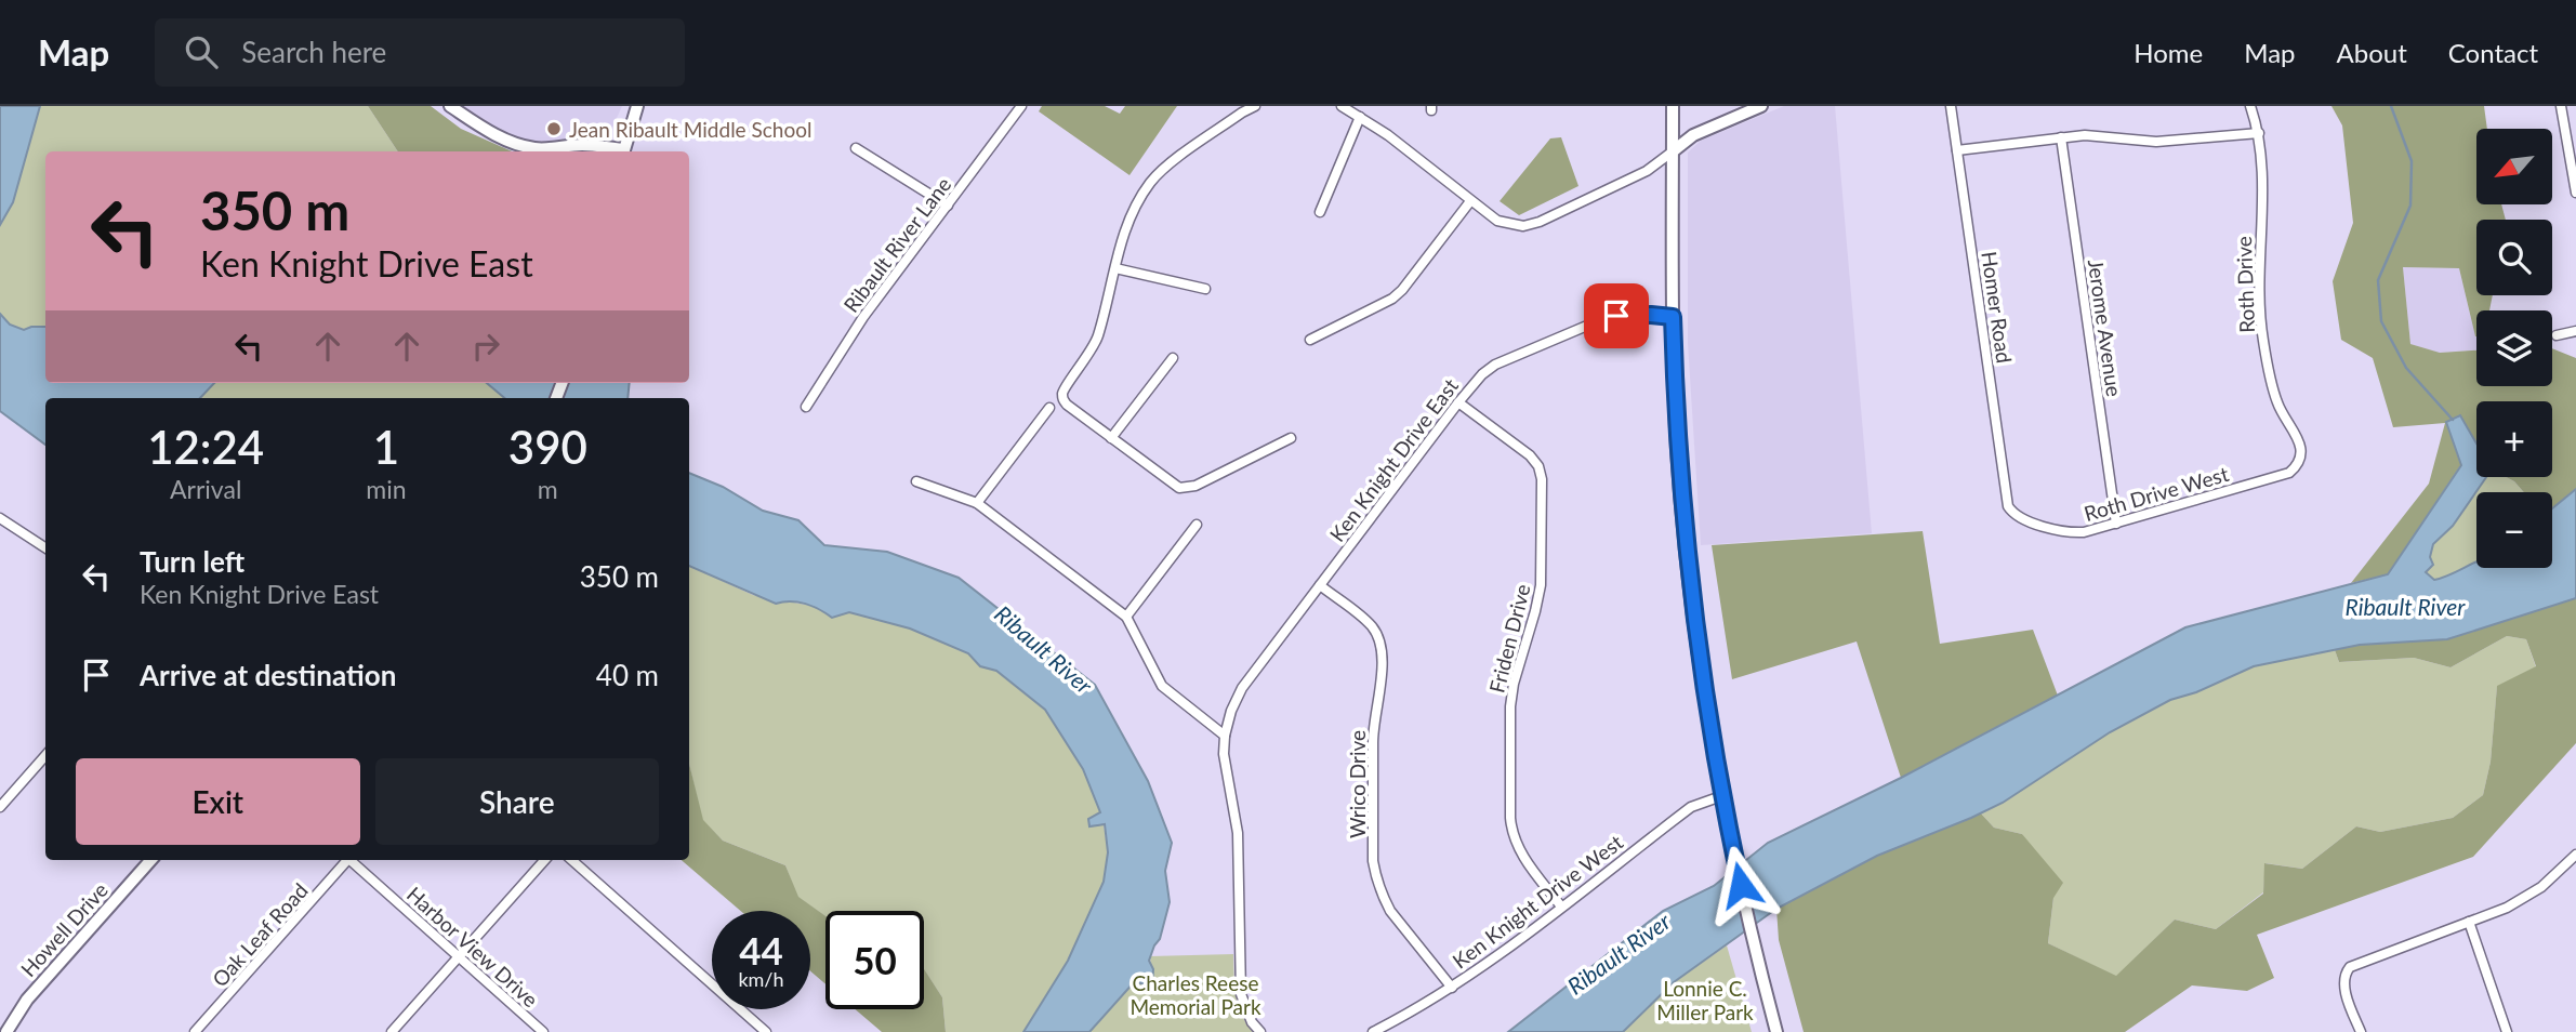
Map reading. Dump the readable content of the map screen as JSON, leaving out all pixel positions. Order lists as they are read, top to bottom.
{
  "streets": {
    "main road": ["Howell Drive"],
    "street": [
      "Ribault River Lane",
      "Roth Drive",
      "Homer Road",
      "Jerome Avenue",
      "Ken Knight Drive East",
      "Roth Drive West",
      "Friden Drive",
      "Wrico Drive",
      "Ken Knight Drive West",
      "Oak Leaf Road",
      "Harbor View Drive"
    ]
  },
  "crossings": [
    ["Roth Drive", "Roth Drive West"],
    ["Homer Road", "Roth Drive West"],
    ["Jerome Avenue", "Roth Drive West"],
    ["Ken Knight Drive East", "Friden Drive"],
    ["Ken Knight Drive East", "Wrico Drive"],
    ["Friden Drive", "Ken Knight Drive West"],
    ["Wrico Drive", "Ken Knight Drive West"]
  ],
  "water": ["Ribault River"],
  "parks": ["Charles Reese Memorial Park", "Lonnie C. Miller Park"],
  "places": ["Jean Ribault Middle School"],
  "north": "bottom left",
  "page": {
    "header": "Map",
    "search": "Search here",
    "nav": [
      "Home",
      "Map",
      "About",
      "Contact"
    ],
    "map_buttons": ["+", "−"],
    "turn": ["350 m", "Ken Knight Drive East"],
    "eta": [
      "12:24",
      "Arrival",
      "1",
      "min",
      "390",
      "m"
    ],
    "list": [
      {
        "name": "Turn left",
        "note": "Ken Knight Drive East",
        "value": "350 m"
      },
      {
        "name": "Arrive at destination",
        "value": "40 m"
      }
    ],
    "buttons": ["Exit", "Share"],
    "speed": "44 km/h",
    "limit": "50"
  }
}
